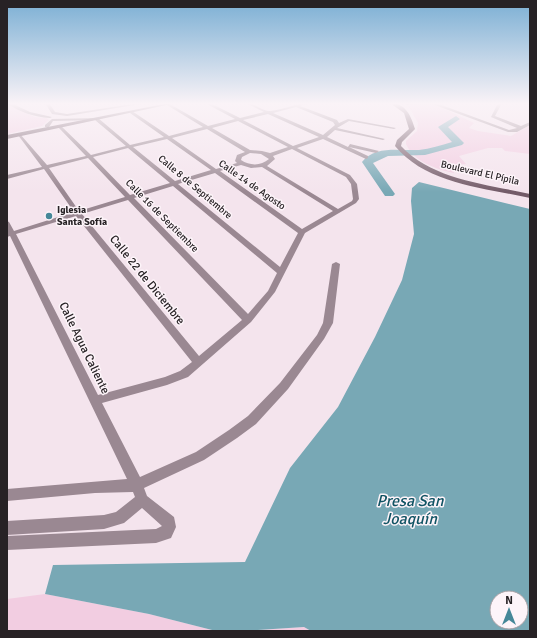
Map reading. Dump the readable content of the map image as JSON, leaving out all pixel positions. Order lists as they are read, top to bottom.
{
  "streets": {
    "street": [
      "Boulevard El Pípila",
      "Calle 14 de Agosto",
      "Calle 8 de Septiembre",
      "Calle 16 de Septiembre",
      "Calle 22 de Diciembre",
      "Calle Agua Caliente"
    ]
  },
  "water": ["Presa San Joaquín"],
  "places": ["Iglesia Santa Sofía"],
  "north": "top"
}
